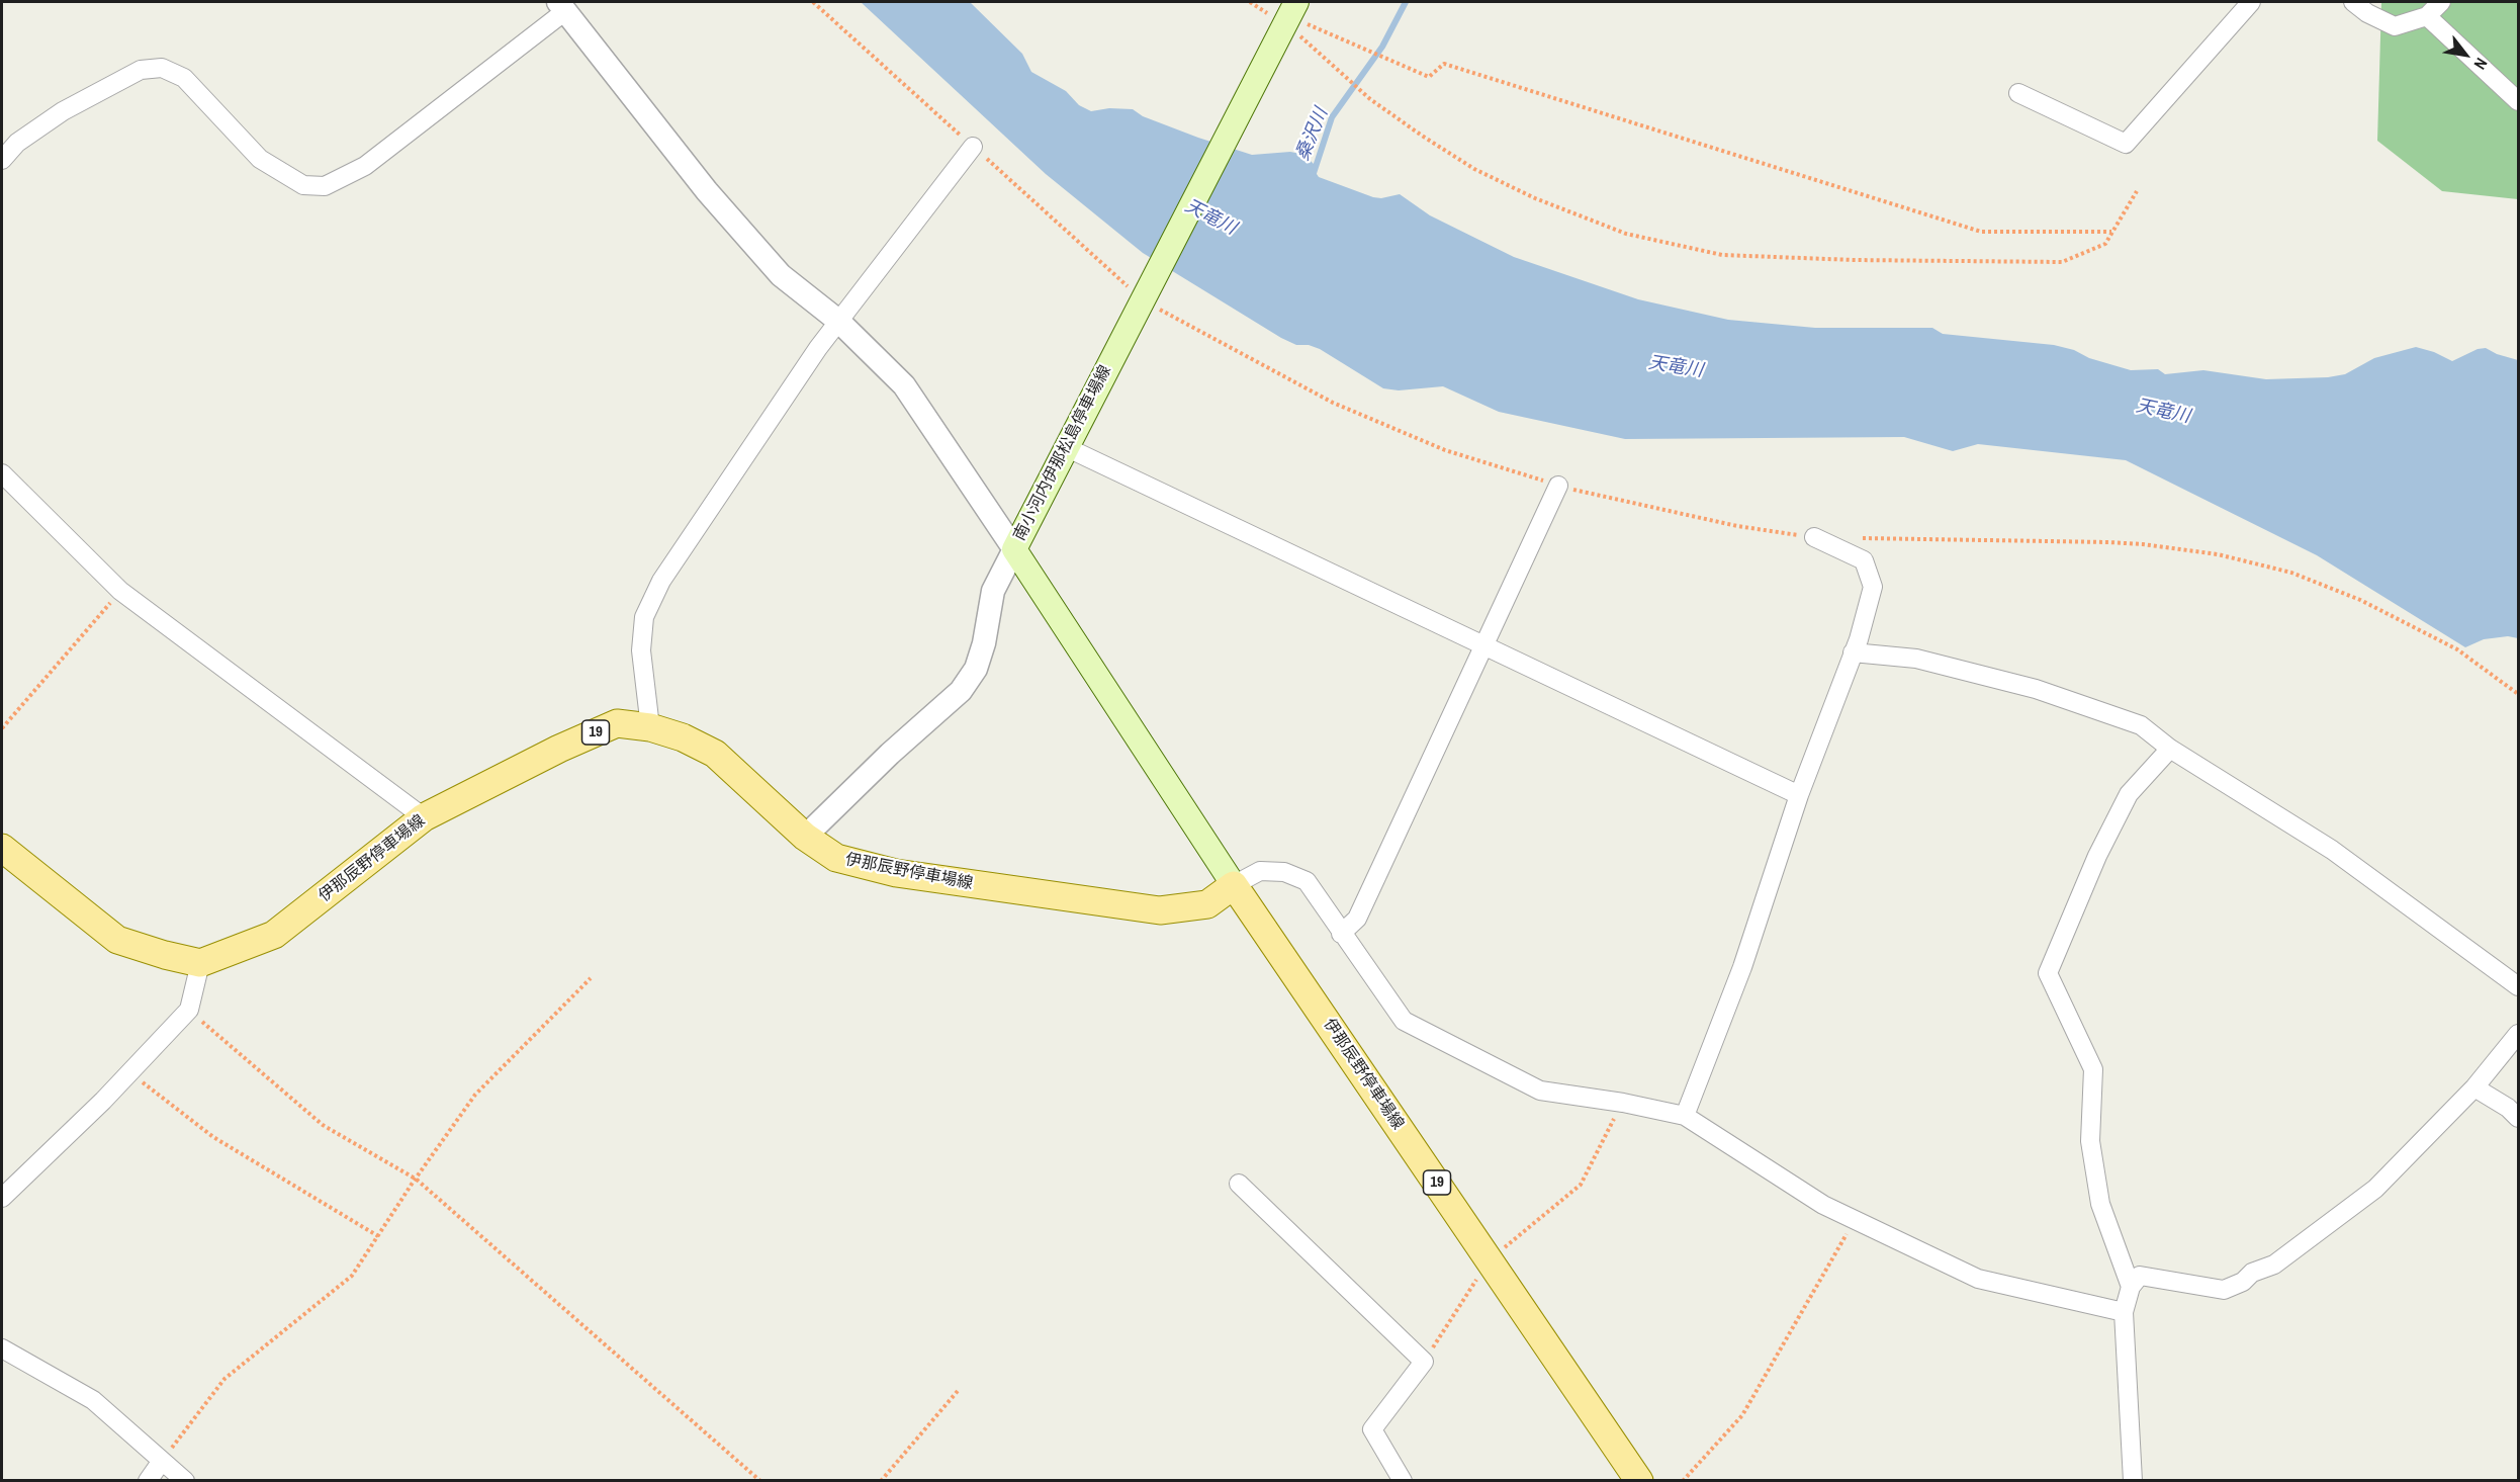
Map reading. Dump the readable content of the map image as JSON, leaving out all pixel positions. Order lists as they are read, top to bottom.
{
  "streets": {
    "main road": ["南小河内伊那松島停車場線", "19", "伊那辰野停車場線"]
  },
  "crossings": [
    ["南小河内伊那松島停車場線", "伊那辰野停車場線"]
  ],
  "water": ["桑沢川", "天竜川"],
  "north": "bottom right"
}
